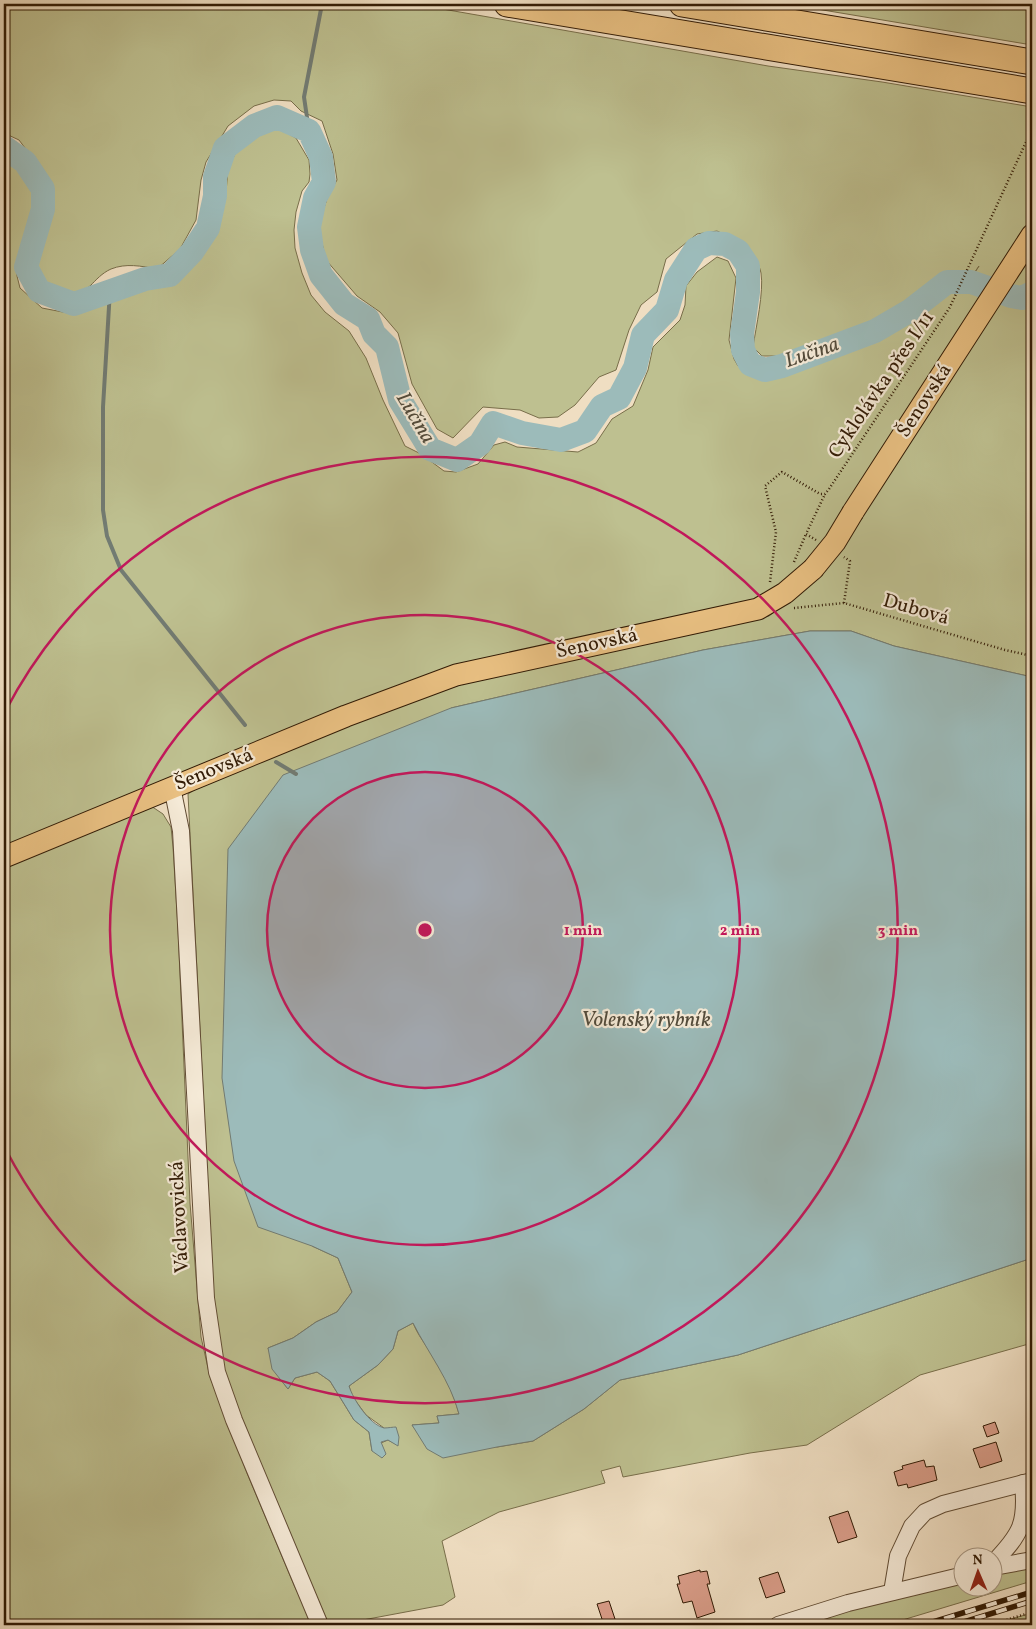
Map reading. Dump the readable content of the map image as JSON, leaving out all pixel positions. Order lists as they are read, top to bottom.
{
  "streets": {
    "main road": ["Šenovská"],
    "street": ["Václavovická"],
    "path": ["Cyklolávka přes I/11", "Dubová"]
  },
  "crossings": [
    ["Šenovská", "Václavovická"]
  ],
  "water": ["Lučina", "Volenský rybník"],
  "north": "top",
  "rings": ["1 min", "2 min", "3 min"]
}
